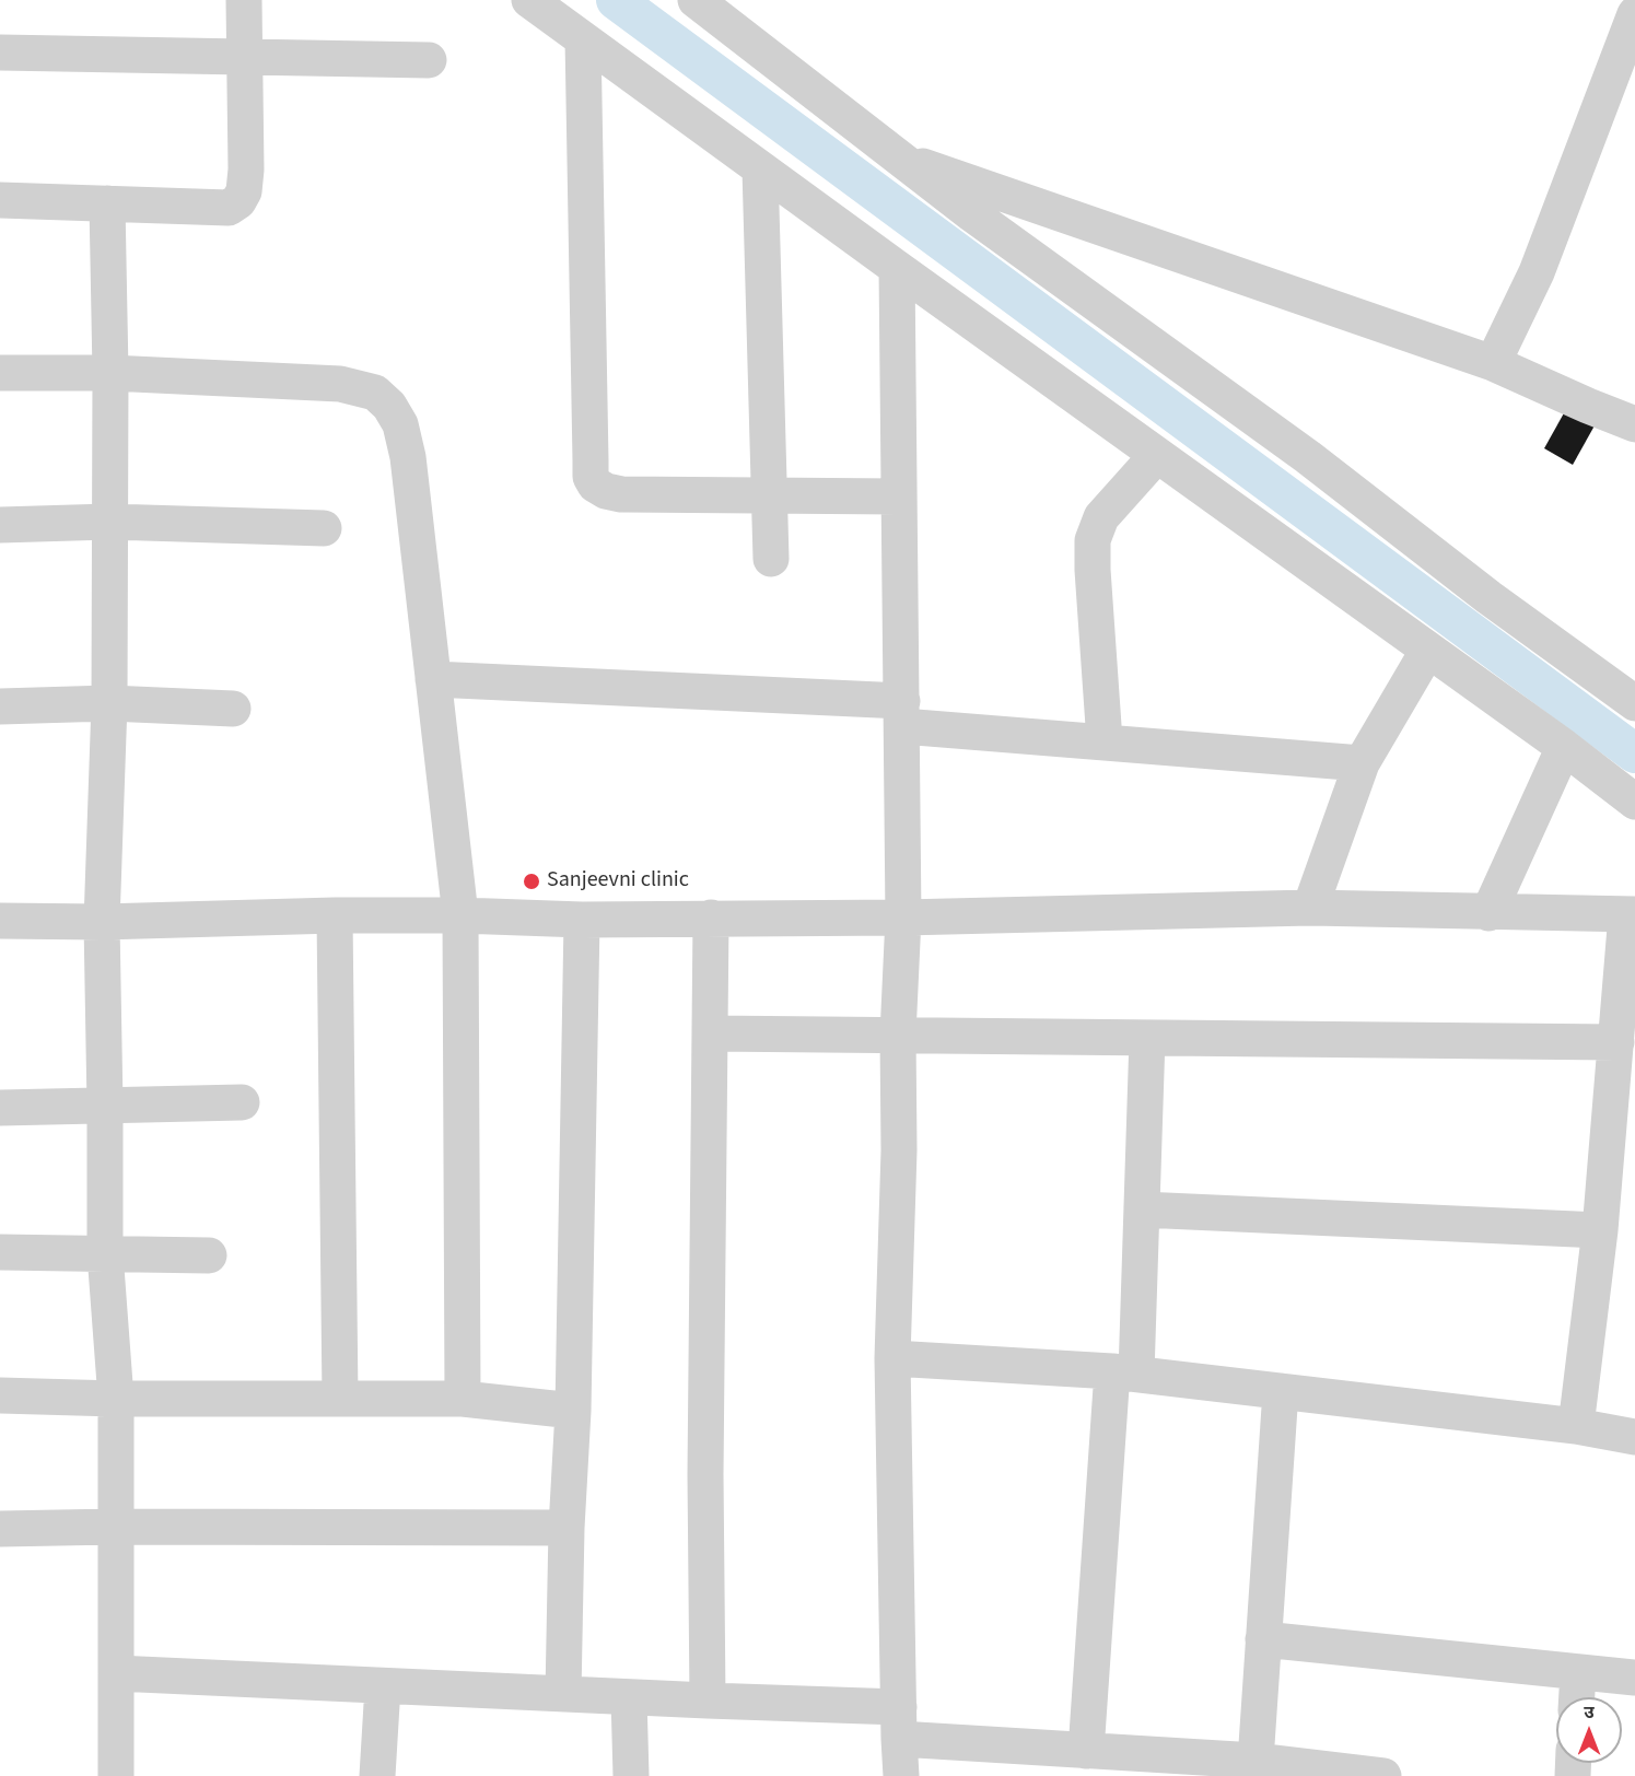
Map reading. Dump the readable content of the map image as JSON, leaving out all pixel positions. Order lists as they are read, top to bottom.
{
  "places": ["Sanjeevni clinic"],
  "north": "top"
}
